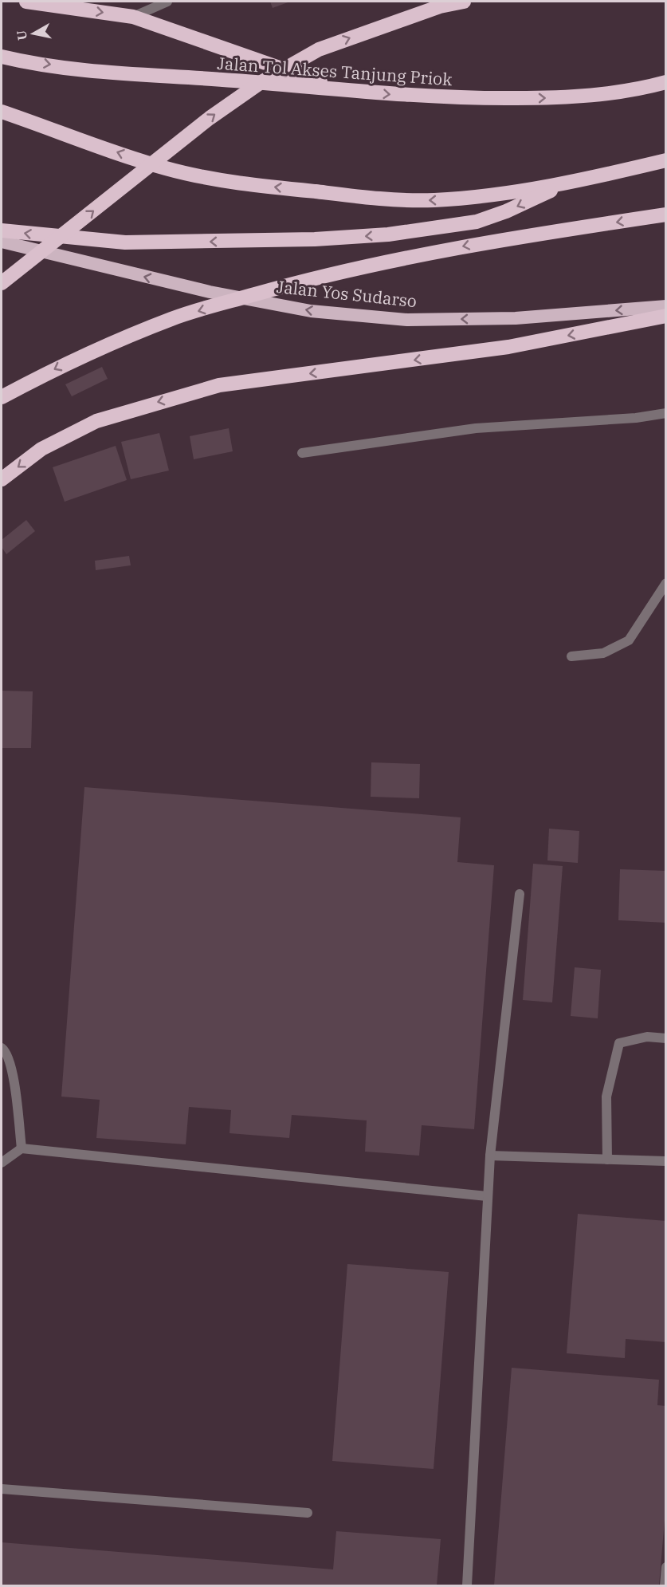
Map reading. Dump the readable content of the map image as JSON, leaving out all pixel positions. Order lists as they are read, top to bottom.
{
  "streets": {
    "highway": ["Jalan Tol Akses Tanjung Priok", "Jalan Yos Sudarso"]
  },
  "north": "left"
}
